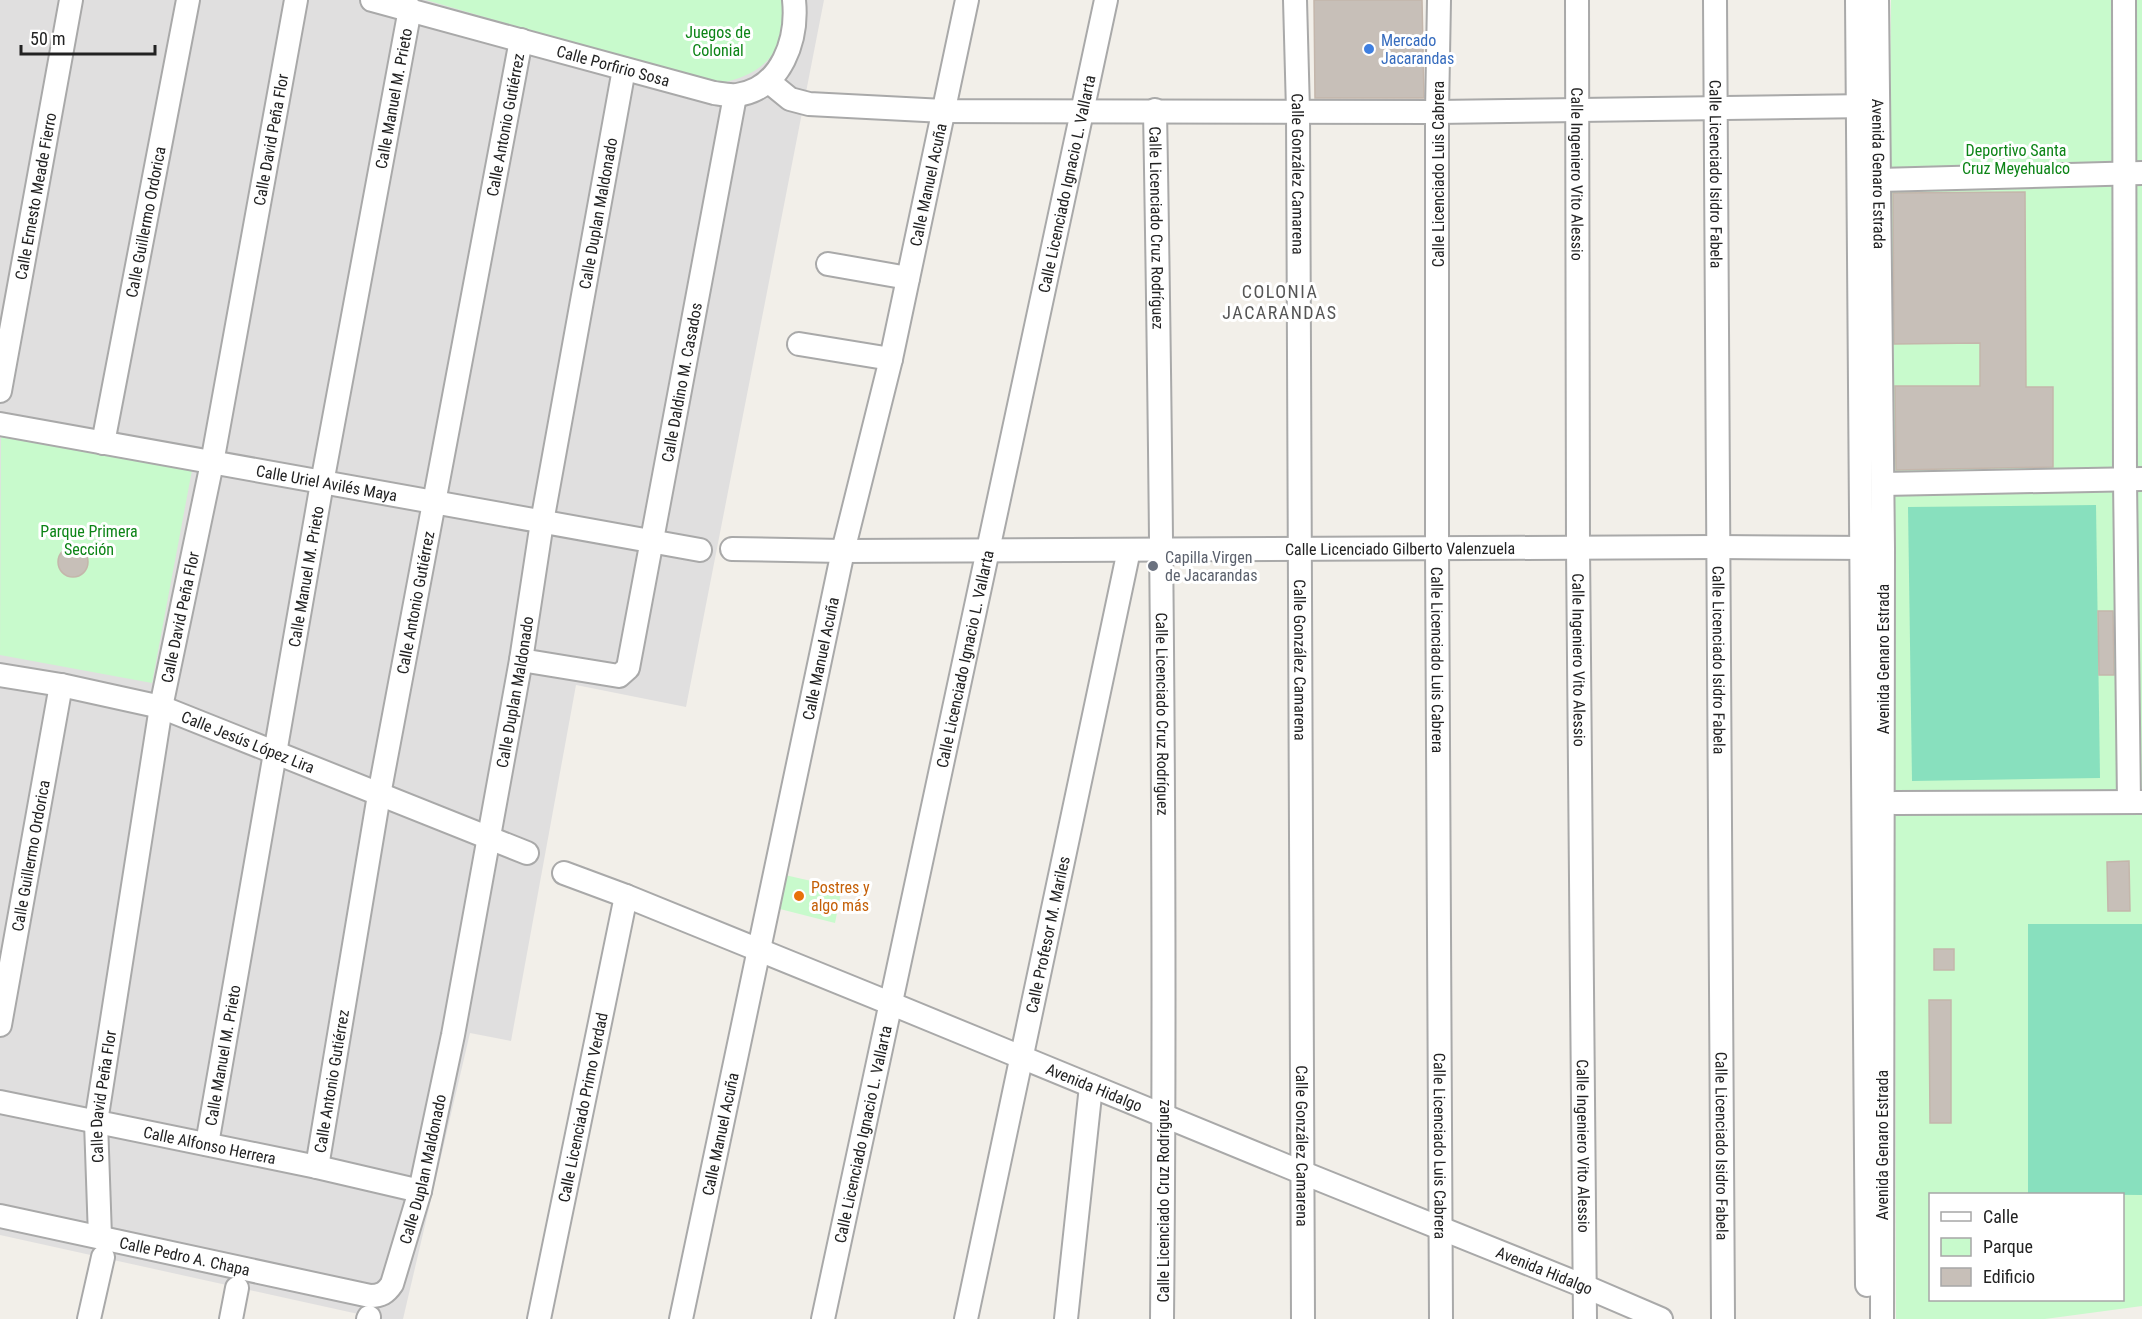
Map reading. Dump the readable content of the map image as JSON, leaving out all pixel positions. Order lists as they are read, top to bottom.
{
  "streets": {
    "street": [
      "Calle Porfirio Sosa",
      "Calle Manuel M. Prieto",
      "Calle Antonio Gutiérrez",
      "Calle David Peña Flor",
      "Calle González Camarena",
      "Calle Licenciado Luis Cabrera",
      "Calle Ingeniero Vito Alessio",
      "Calle Licenciado Isidro Fabela",
      "Avenida Genaro Estrada",
      "Calle Licenciado Ignacio L. Vallarta",
      "Calle Manuel Acuña",
      "Calle Ernesto Meade Fierro",
      "Calle Duplan Maldonado",
      "Calle Guillermo Ordorica",
      "Calle Licenciado Cruz Rodríguez",
      "Calle Daldino M. Casados",
      "Calle Uriel Avilés Maya",
      "Calle Licenciado Gilberto Valenzuela",
      "Calle Jesús López Lira",
      "Calle Profesor M. Mariles",
      "Avenida Hidalgo",
      "Calle Licenciado Primo Verdad",
      "Calle Alfonso Herrera",
      "Calle Pedro A. Chapa"
    ]
  },
  "crossings": [
    ["Calle Porfirio Sosa", "Calle Manuel M. Prieto"],
    ["Calle Porfirio Sosa", "Calle Antonio Gutiérrez"],
    ["Calle Porfirio Sosa", "Calle Duplan Maldonado"],
    ["Calle Porfirio Sosa", "Calle Daldino M. Casados"],
    ["Calle Manuel M. Prieto", "Calle Uriel Avilés Maya"],
    ["Calle Manuel M. Prieto", "Calle Jesús López Lira"],
    ["Calle Manuel M. Prieto", "Calle Alfonso Herrera"],
    ["Calle Antonio Gutiérrez", "Calle Uriel Avilés Maya"],
    ["Calle Antonio Gutiérrez", "Calle Jesús López Lira"],
    ["Calle Antonio Gutiérrez", "Calle Alfonso Herrera"],
    ["Calle David Peña Flor", "Calle Uriel Avilés Maya"],
    ["Calle David Peña Flor", "Calle Jesús López Lira"],
    ["Calle David Peña Flor", "Calle Alfonso Herrera"],
    ["Calle David Peña Flor", "Calle Pedro A. Chapa"],
    ["Calle González Camarena", "Calle Licenciado Gilberto Valenzuela"],
    ["Calle González Camarena", "Avenida Hidalgo"],
    ["Calle Licenciado Luis Cabrera", "Calle Licenciado Gilberto Valenzuela"],
    ["Calle Licenciado Luis Cabrera", "Avenida Hidalgo"],
    ["Calle Ingeniero Vito Alessio", "Calle Licenciado Gilberto Valenzuela"],
    ["Calle Ingeniero Vito Alessio", "Avenida Hidalgo"],
    ["Calle Licenciado Isidro Fabela", "Calle Licenciado Gilberto Valenzuela"],
    ["Avenida Genaro Estrada", "Calle Licenciado Gilberto Valenzuela"],
    ["Calle Licenciado Ignacio L. Vallarta", "Calle Licenciado Gilberto Valenzuela"],
    ["Calle Licenciado Ignacio L. Vallarta", "Avenida Hidalgo"],
    ["Calle Manuel Acuña", "Calle Licenciado Gilberto Valenzuela"],
    ["Calle Manuel Acuña", "Avenida Hidalgo"],
    ["Calle Duplan Maldonado", "Calle Daldino M. Casados"],
    ["Calle Duplan Maldonado", "Calle Uriel Avilés Maya"],
    ["Calle Duplan Maldonado", "Calle Jesús López Lira"],
    ["Calle Duplan Maldonado", "Calle Alfonso Herrera"],
    ["Calle Duplan Maldonado", "Calle Pedro A. Chapa"],
    ["Calle Guillermo Ordorica", "Calle Uriel Avilés Maya"],
    ["Calle Guillermo Ordorica", "Calle Jesús López Lira"],
    ["Calle Licenciado Cruz Rodríguez", "Calle Licenciado Gilberto Valenzuela"],
    ["Calle Licenciado Cruz Rodríguez", "Avenida Hidalgo"],
    ["Calle Daldino M. Casados", "Calle Uriel Avilés Maya"],
    ["Calle Licenciado Gilberto Valenzuela", "Calle Profesor M. Mariles"],
    ["Calle Profesor M. Mariles", "Avenida Hidalgo"],
    ["Avenida Hidalgo", "Calle Licenciado Primo Verdad"]
  ],
  "districts": ["COLONIA JACARANDAS"],
  "parks": ["Juegos de Colonial", "Deportivo Santa Cruz Meyehualco", "Parque Primera Sección"],
  "places": ["Mercado Jacarandas", "Capilla Virgen de Jacarandas", "Postres y algo más"],
  "legend": ["Calle", "Parque", "Edificio"],
  "scale_bar": "50 m"
}
